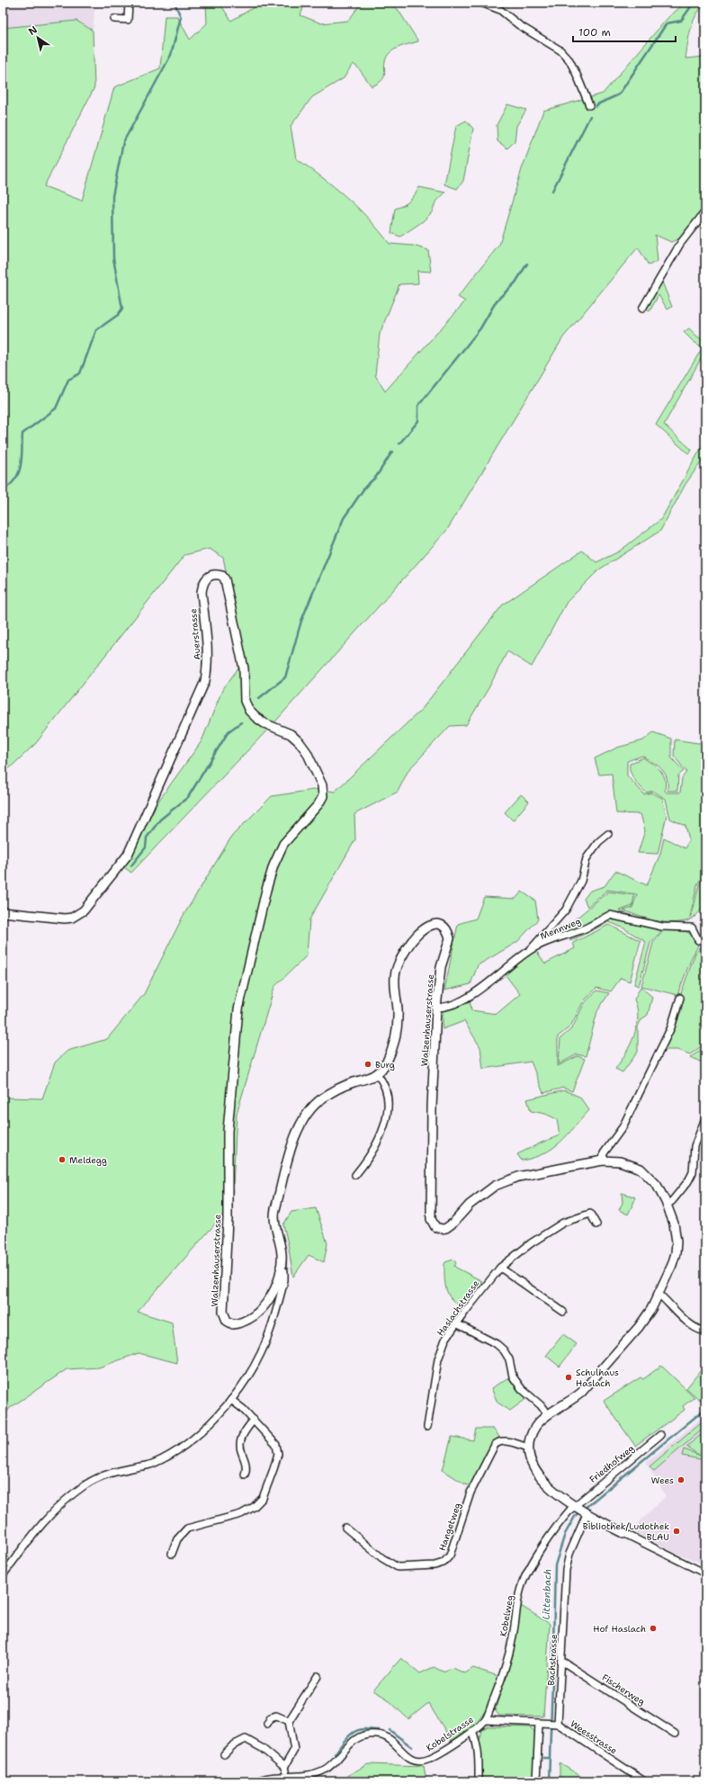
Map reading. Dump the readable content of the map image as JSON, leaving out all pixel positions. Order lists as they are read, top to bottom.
{
  "streets": {
    "street": [
      "Auerstrasse",
      "Mennweg",
      "Walzenhauserstrasse",
      "Haslachstrasse",
      "Friedhofweg",
      "Hangetweg",
      "Kobelweg",
      "Bachstrasse",
      "Fischerweg",
      "Kobelstrasse",
      "Weesstrasse"
    ]
  },
  "crossings": [
    ["Auerstrasse", "Walzenhauserstrasse"],
    ["Mennweg", "Walzenhauserstrasse"],
    ["Walzenhauserstrasse", "Hangetweg"],
    ["Friedhofweg", "Kobelweg"],
    ["Friedhofweg", "Bachstrasse"],
    ["Kobelweg", "Bachstrasse"],
    ["Kobelweg", "Kobelstrasse"],
    ["Bachstrasse", "Fischerweg"],
    ["Bachstrasse", "Weesstrasse"]
  ],
  "water": ["Littenbach"],
  "places": [
    "Burg",
    "Meldegg",
    "Schulhaus Haslach",
    "Wees",
    "Bibliothek/Ludothek BLAU",
    "Hof Haslach"
  ],
  "scale_bar": "100 m",
  "north": "top left"
}
